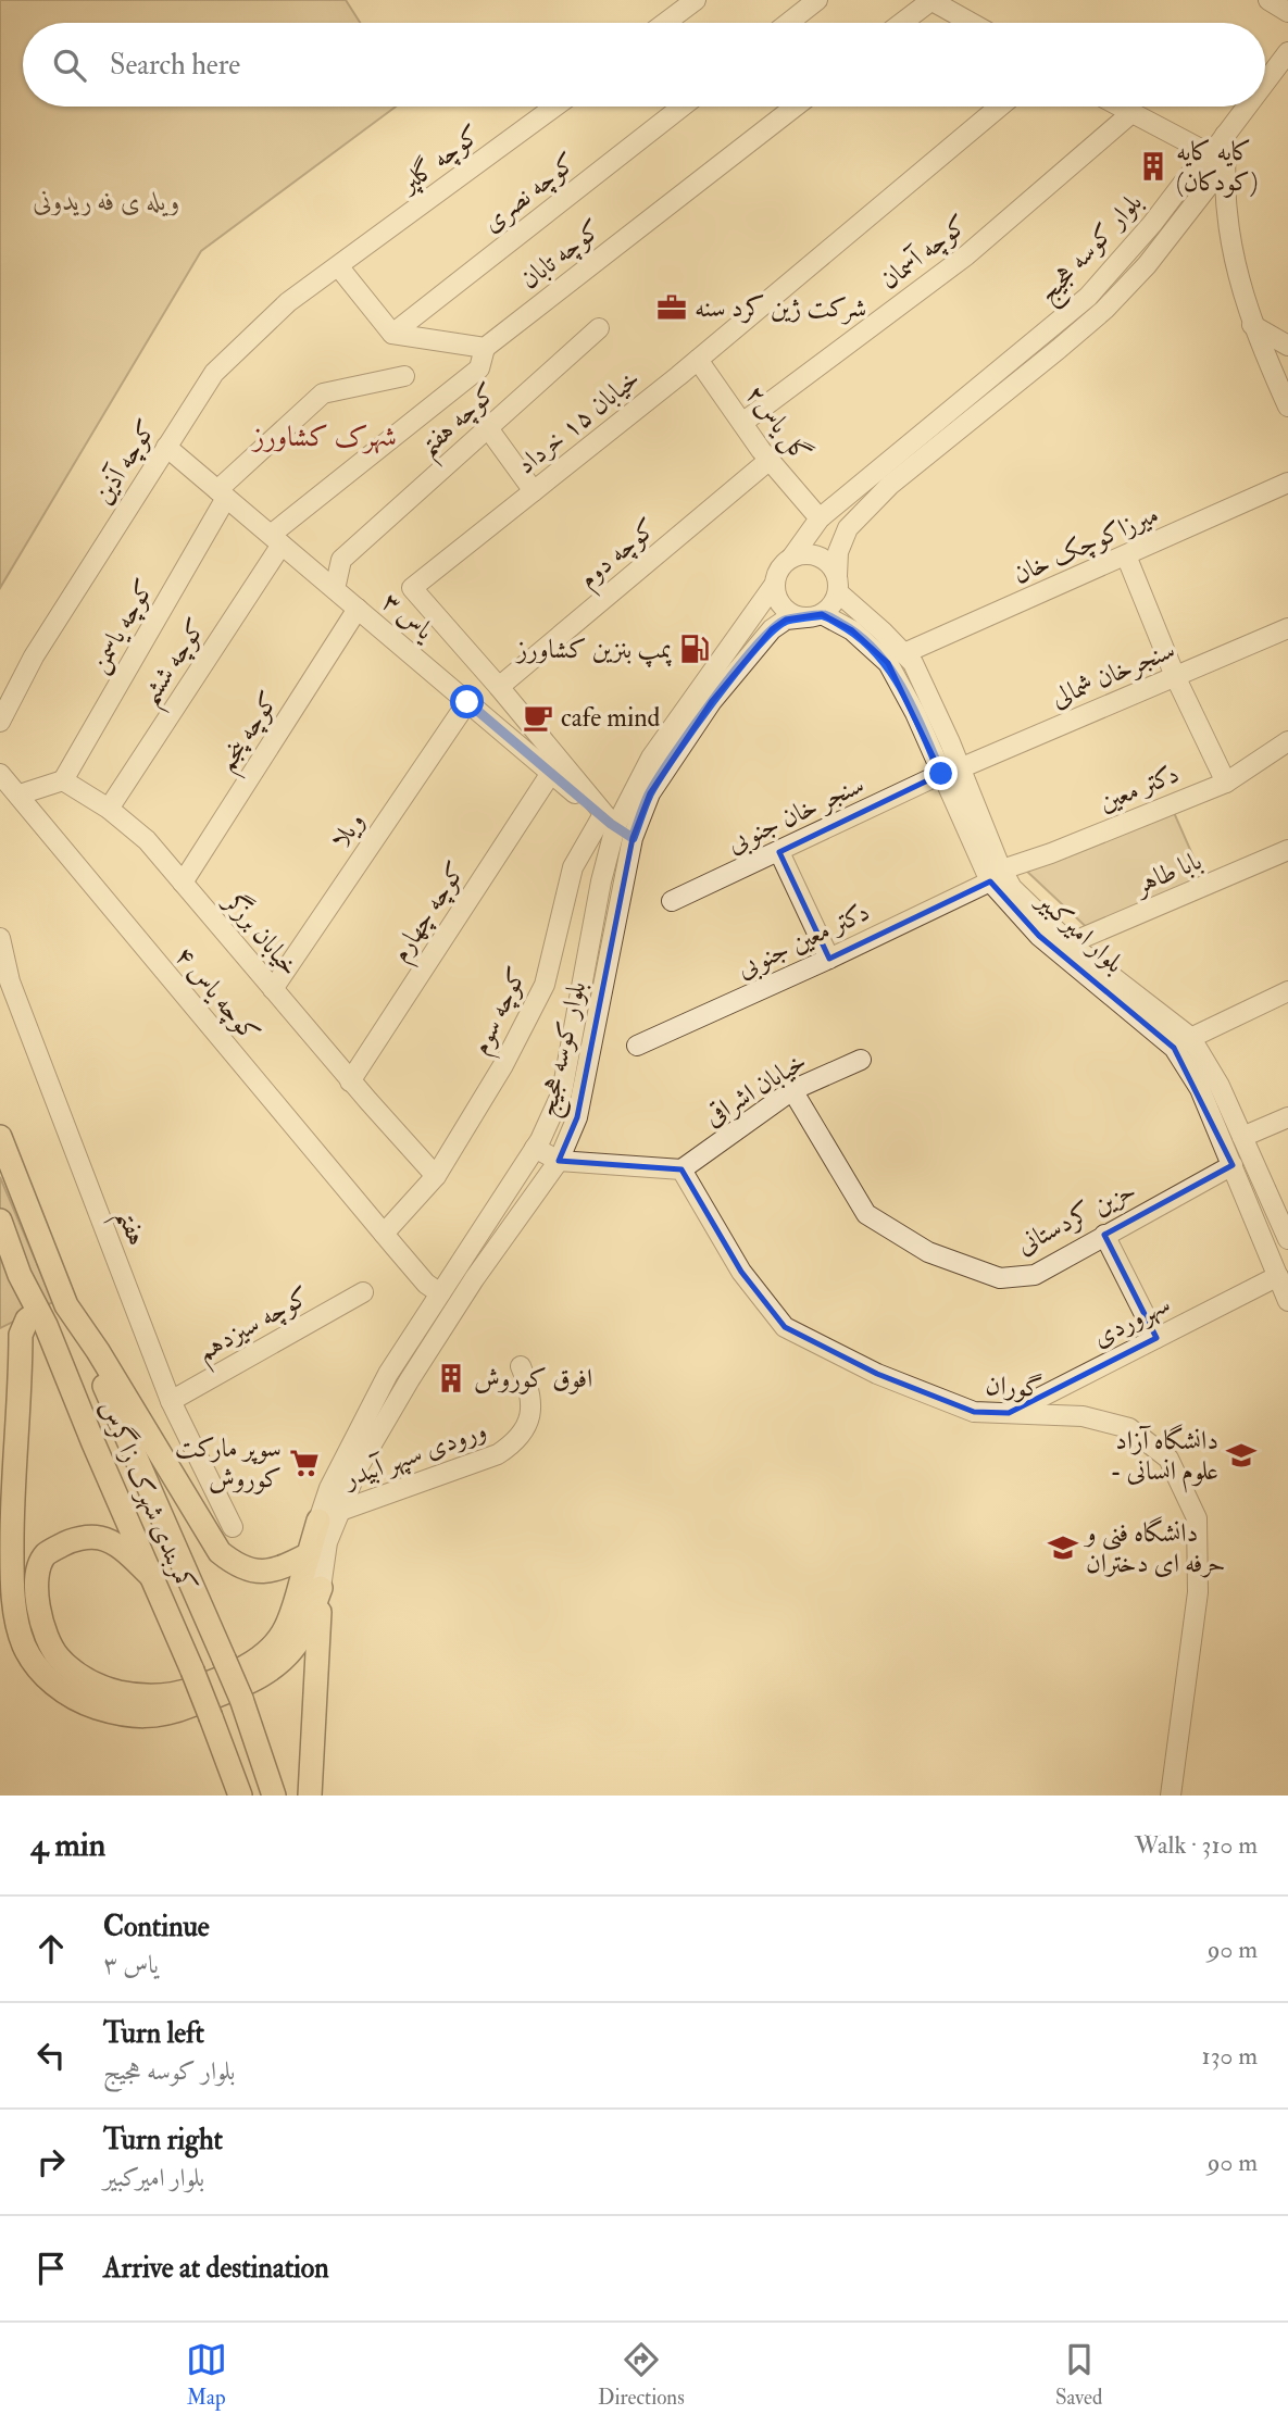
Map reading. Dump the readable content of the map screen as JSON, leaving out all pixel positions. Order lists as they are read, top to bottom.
{
  "streets": {
    "main road": ["کمربندی شهرک زاگرس"],
    "street": [
      "کوچه گلپر",
      "کوچه نصری",
      "بلوار کوسه هجیج",
      "کوچه آسمان",
      "کوچه تابان",
      "کوچه هفتم",
      "خیابان ۱۵ خرداد",
      "گل یاس۲",
      "کوچه آذین",
      "میرزاکوچک خان",
      "کوچه دوم",
      "یاس ۳",
      "کوچه یاسمن",
      "کوچه ششم",
      "سنجرخان شمالی",
      "کوچه پنجم",
      "دکتر معین",
      "سنجر خان جنوبی",
      "ویلا",
      "بابا طاهر",
      "کوچه چهارم",
      "بلوار امیرکبیر",
      "خیابان برزگر",
      "دکتر معین جنوبی",
      "کوچه یاس ۴",
      "کوچه سوم",
      "خیابان اشراقی",
      "حزین کردستانی",
      "هفتم",
      "سهروردی",
      "کوچه سیزدهم",
      "گوران",
      "ورودی سپهر آبیدر"
    ]
  },
  "crossings": [
    ["کوچه گلپر", "کوچه آذین"],
    ["بلوار کوسه هجیج", "خیابان ۱۵ خرداد"],
    ["بلوار کوسه هجیج", "گل یاس۲"],
    ["بلوار کوسه هجیج", "یاس ۳"],
    ["بلوار کوسه هجیج", "بلوار امیرکبیر"],
    ["بلوار کوسه هجیج", "کوچه یاس ۴"],
    ["بلوار کوسه هجیج", "کوچه سوم"],
    ["بلوار کوسه هجیج", "ورودی سپهر آبیدر"],
    ["بلوار کوسه هجیج", "کمربندی شهرک زاگرس"],
    ["کوچه آسمان", "گل یاس۲"],
    ["کوچه تابان", "کوچه ششم"],
    ["کوچه هفتم", "یاس ۳"],
    ["خیابان ۱۵ خرداد", "گل یاس۲"],
    ["خیابان ۱۵ خرداد", "کوچه دوم"],
    ["خیابان ۱۵ خرداد", "یاس ۳"],
    ["خیابان ۱۵ خرداد", "کوچه سوم"],
    ["گل یاس۲", "کوچه دوم"],
    ["کوچه آذین", "یاس ۳"],
    ["میرزاکوچک خان", "بلوار امیرکبیر"],
    ["یاس ۳", "کوچه یاسمن"],
    ["یاس ۳", "کوچه ششم"],
    ["یاس ۳", "کوچه پنجم"],
    ["یاس ۳", "ویلا"],
    ["یاس ۳", "کوچه چهارم"],
    ["یاس ۳", "کوچه سوم"],
    ["کوچه یاسمن", "خیابان برزگر"],
    ["کوچه ششم", "خیابان برزگر"],
    ["سنجرخان شمالی", "سنجر خان جنوبی"],
    ["سنجرخان شمالی", "بلوار امیرکبیر"],
    ["کوچه پنجم", "خیابان برزگر"],
    ["دکتر معین", "بلوار امیرکبیر"],
    ["دکتر معین", "دکتر معین جنوبی"],
    ["سنجر خان جنوبی", "بلوار امیرکبیر"],
    ["ویلا", "خیابان برزگر"],
    ["بابا طاهر", "بلوار امیرکبیر"],
    ["کوچه چهارم", "خیابان برزگر"],
    ["بلوار امیرکبیر", "دکتر معین جنوبی"],
    ["بلوار امیرکبیر", "حزین کردستانی"],
    ["بلوار امیرکبیر", "سهروردی"],
    ["خیابان برزگر", "کوچه سوم"],
    ["کوچه یاس ۴", "کوچه سوم"],
    ["خیابان اشراقی", "حزین کردستانی"],
    ["خیابان اشراقی", "گوران"],
    ["هفتم", "کوچه سیزدهم"],
    ["سهروردی", "گوران"]
  ],
  "districts": ["شهرک کشاورز"],
  "parks": ["ویله ی فه ریدونی"],
  "places": {
    "building": ["کایه کایه (کودکان)", "افوق کوروش"],
    "office": ["شرکت ژین کرد سنه"],
    "fuel station": ["پمپ بنزین کشاورز"],
    "cafe": ["cafe mind"],
    "school or university": ["دانشگاه آزاد - علوم انسانی", "دانشگاه فنی و حرفه ای دختران"],
    "supermarket": ["سوپر مارکت کوروش"]
  },
  "page": {
    "search": "Search here",
    "heading": ["4 min", "Walk · 310 m"],
    "list": [
      ["Continue", "یاس ۳", "90 m"],
      ["Turn left", "بلوار کوسه هجیج", "130 m"],
      ["Turn right", "بلوار امیرکبیر", "90 m"],
      "Arrive at destination"
    ],
    "nav": ["Map", "Directions", "Saved"]
  }
}
